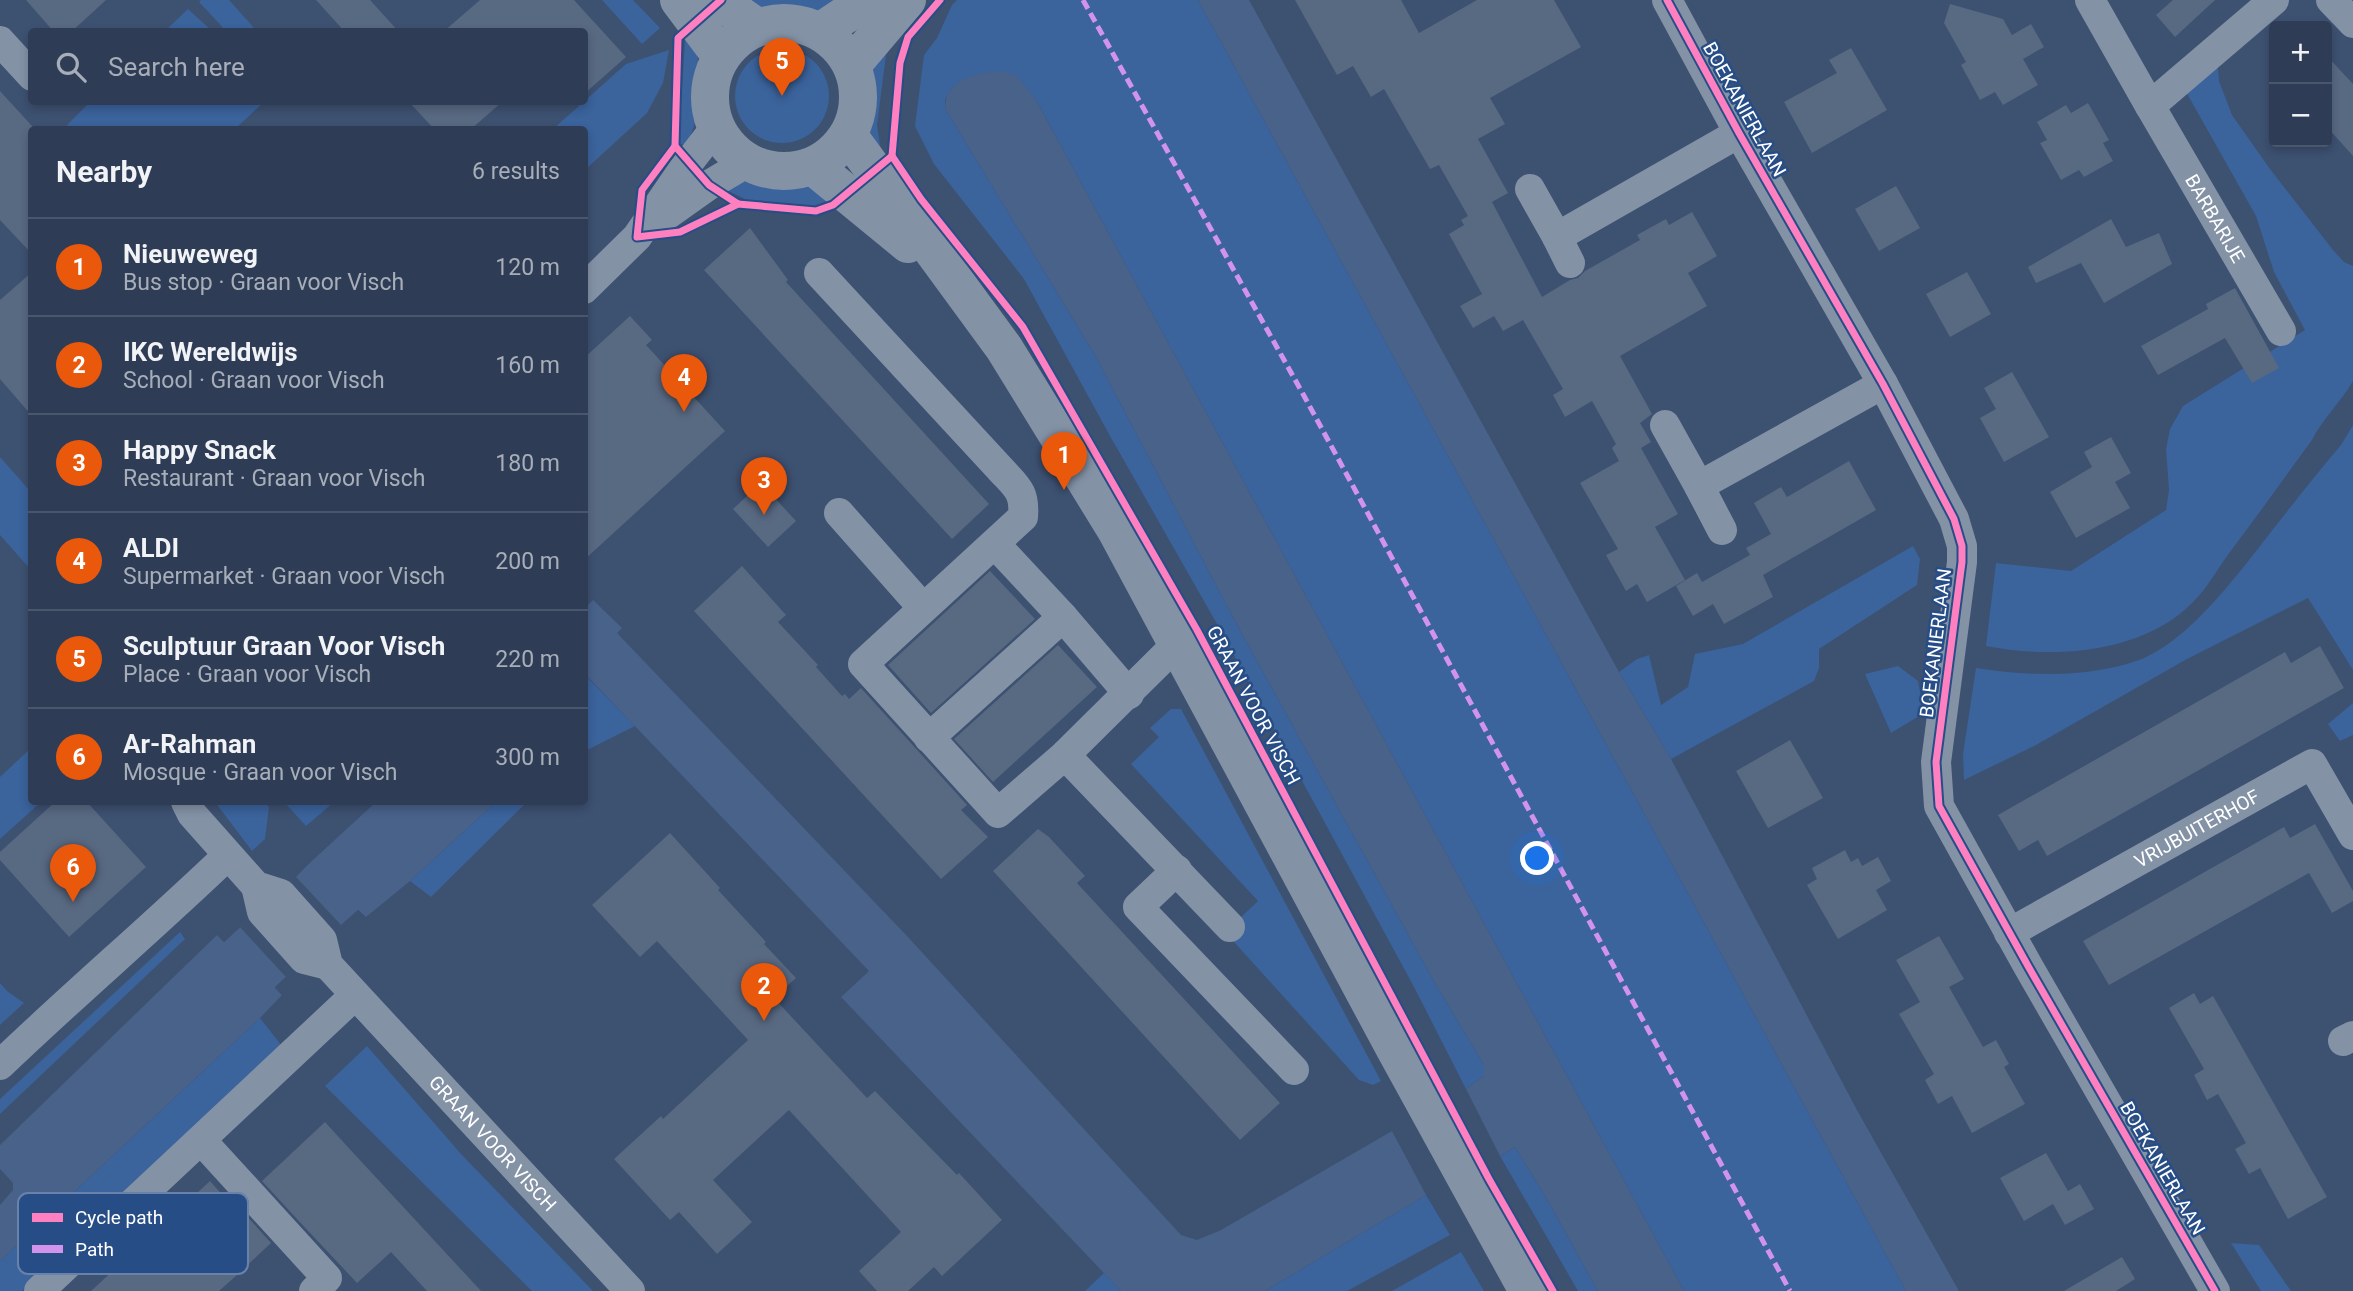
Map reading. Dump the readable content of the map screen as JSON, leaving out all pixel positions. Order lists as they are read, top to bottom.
{
  "streets": {
    "street": [
      "BOEKANIERLAAN",
      "BARBARIJE",
      "GRAAN VOOR VISCH",
      "VRIJBUITERHOF"
    ]
  },
  "crossings": [
    ["BOEKANIERLAAN", "VRIJBUITERHOF"]
  ],
  "legend": ["Cycle path", "Path"],
  "page": {
    "map_buttons": ["+", "−"],
    "search": "Search here",
    "pins": [
      "5",
      "4",
      "1",
      "3",
      "6",
      "2"
    ],
    "heading": ["Nearby", "6 results"],
    "list": [
      {
        "mark": "1",
        "name": "Nieuweweg",
        "note": "Bus stop · Graan voor Visch",
        "value": "120 m"
      },
      {
        "mark": "2",
        "name": "IKC Wereldwijs",
        "note": "School · Graan voor Visch",
        "value": "160 m"
      },
      {
        "mark": "3",
        "name": "Happy Snack",
        "note": "Restaurant · Graan voor Visch",
        "value": "180 m"
      },
      {
        "mark": "4",
        "name": "ALDI",
        "note": "Supermarket · Graan voor Visch",
        "value": "200 m"
      },
      {
        "mark": "5",
        "name": "Sculptuur Graan Voor Visch",
        "note": "Place · Graan voor Visch",
        "value": "220 m"
      },
      {
        "mark": "6",
        "name": "Ar-Rahman",
        "note": "Mosque · Graan voor Visch",
        "value": "300 m"
      }
    ]
  }
}
